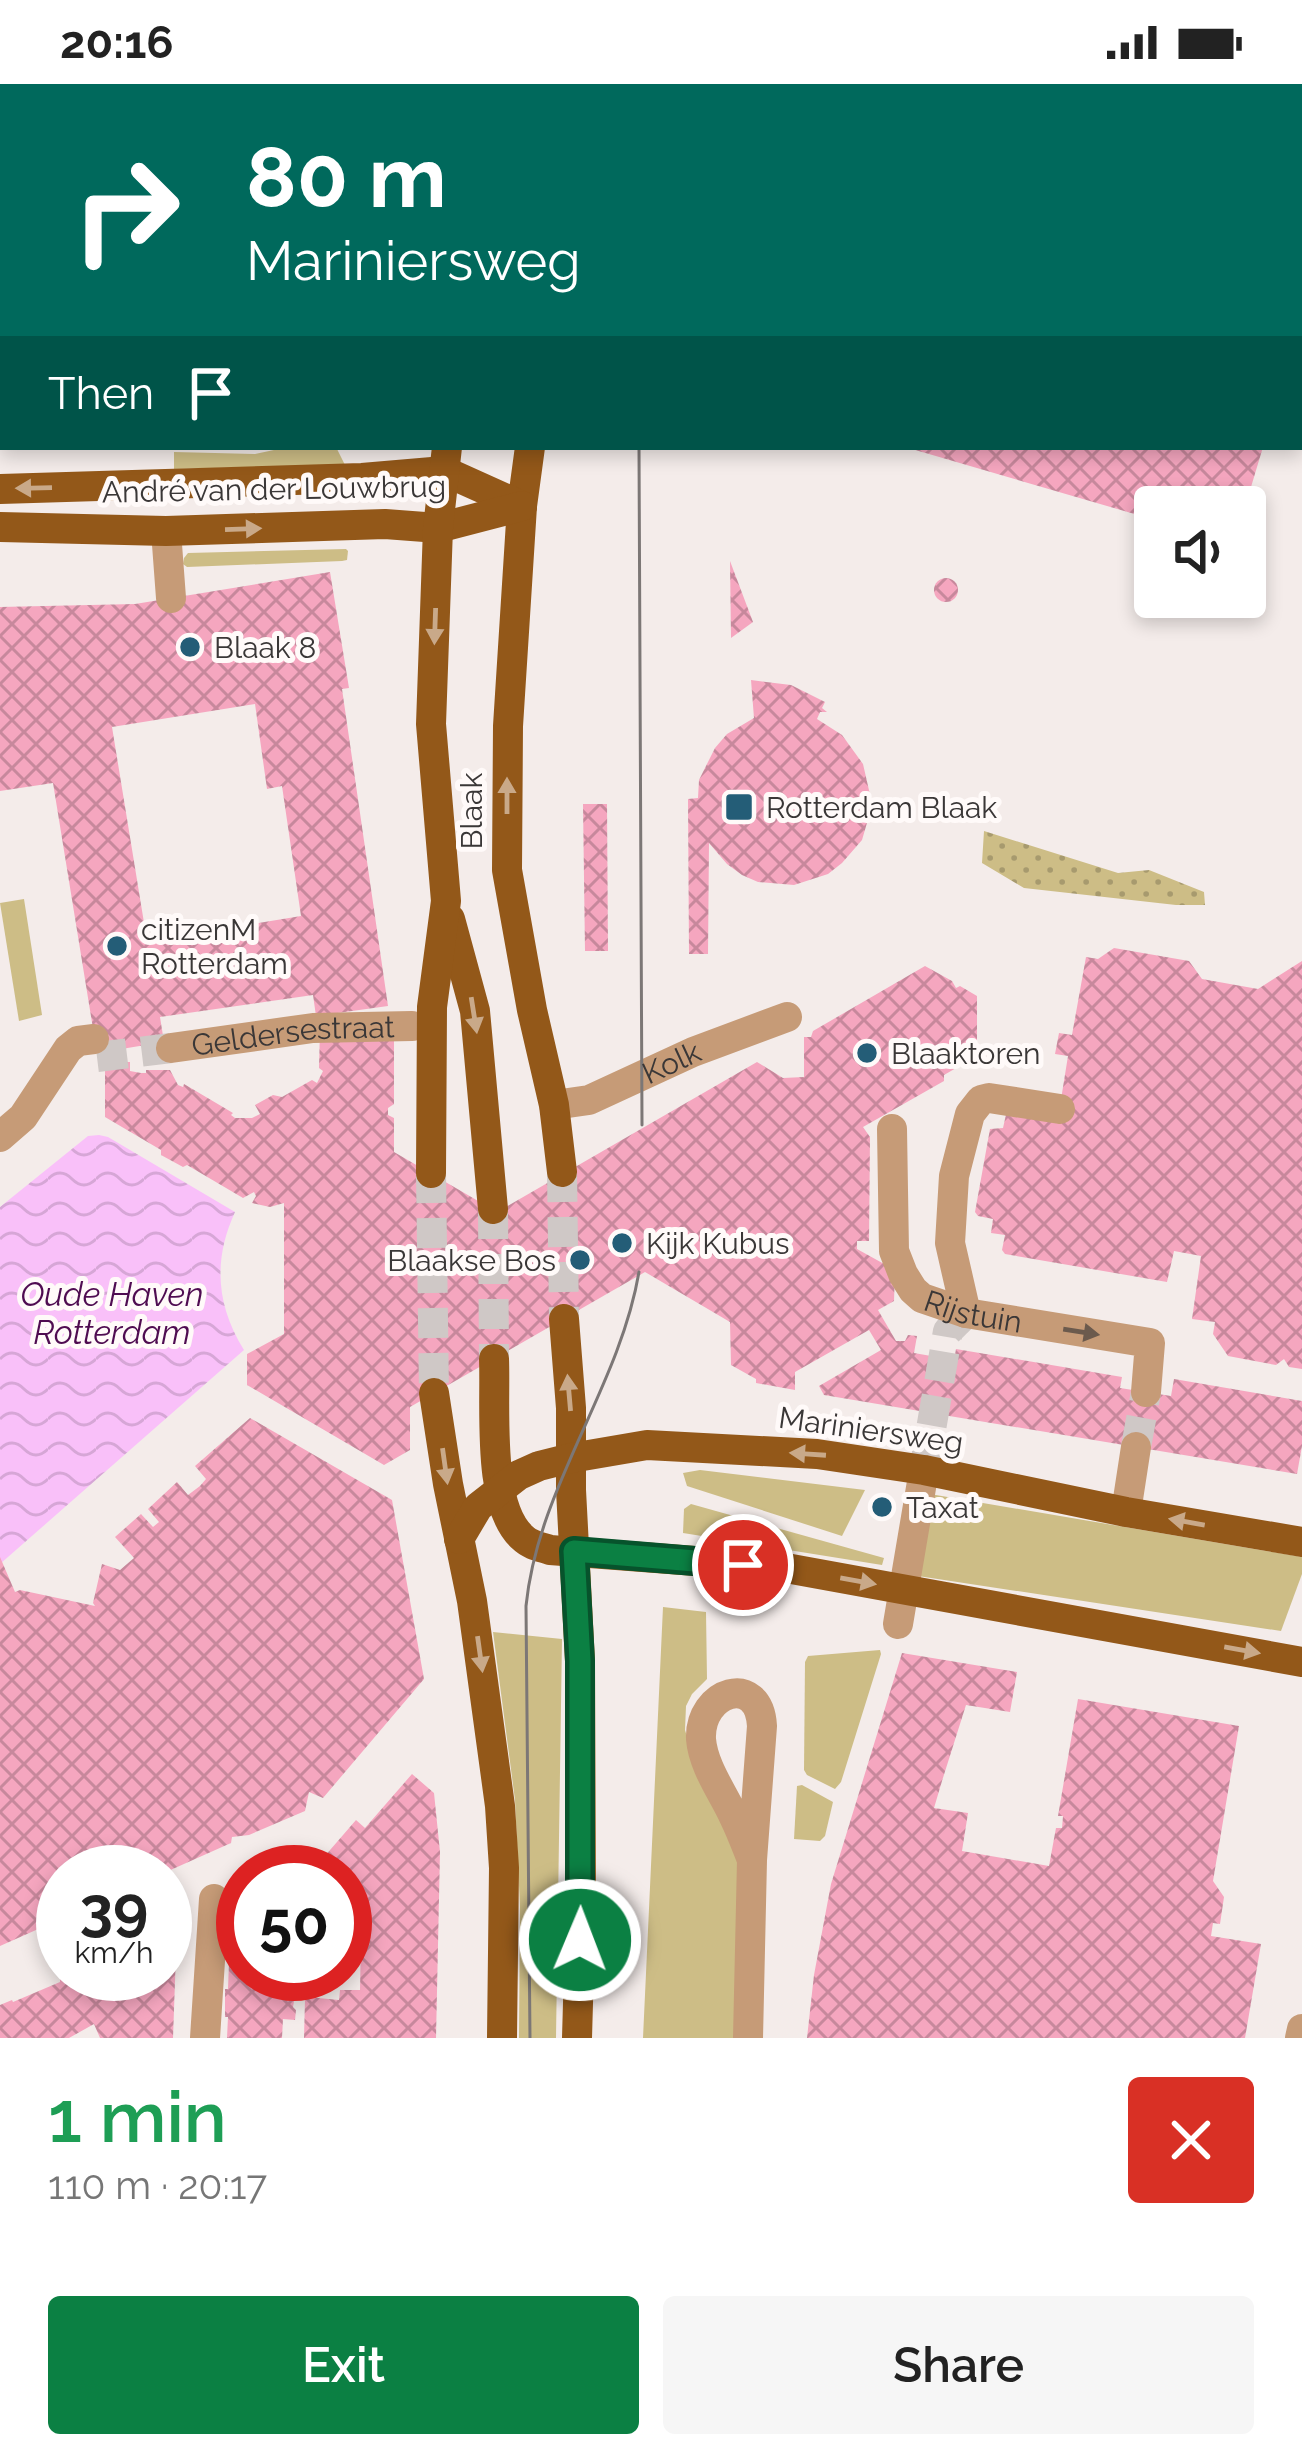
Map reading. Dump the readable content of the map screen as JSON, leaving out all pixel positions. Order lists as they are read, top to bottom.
{
  "streets": {
    "main road": ["André van der Louwbrug", "Blaak", "Mariniersweg"],
    "street": ["Geldersestraat", "Kolk", "Rijstuin"]
  },
  "crossings": [
    ["André van der Louwbrug", "Blaak"],
    ["Blaak", "Kolk"]
  ],
  "one_way": ["Rijstuin"],
  "water": ["Oude Haven Rotterdam"],
  "places": {
    "other": [
      "Blaak 8",
      "citizenM Rotterdam",
      "Blaaktoren",
      "Kijk Kubus",
      "Blaakse Bos",
      "Taxat"
    ],
    "transit": ["Rotterdam Blaak"]
  },
  "page": {
    "status": "20:16",
    "turn": ["80 m", "Mariniersweg"],
    "then": "Then",
    "speed": "39 km/h",
    "limit": "50",
    "heading": ["1 min", "110 m · 20:17"],
    "buttons": ["Exit", "Share"]
  }
}
